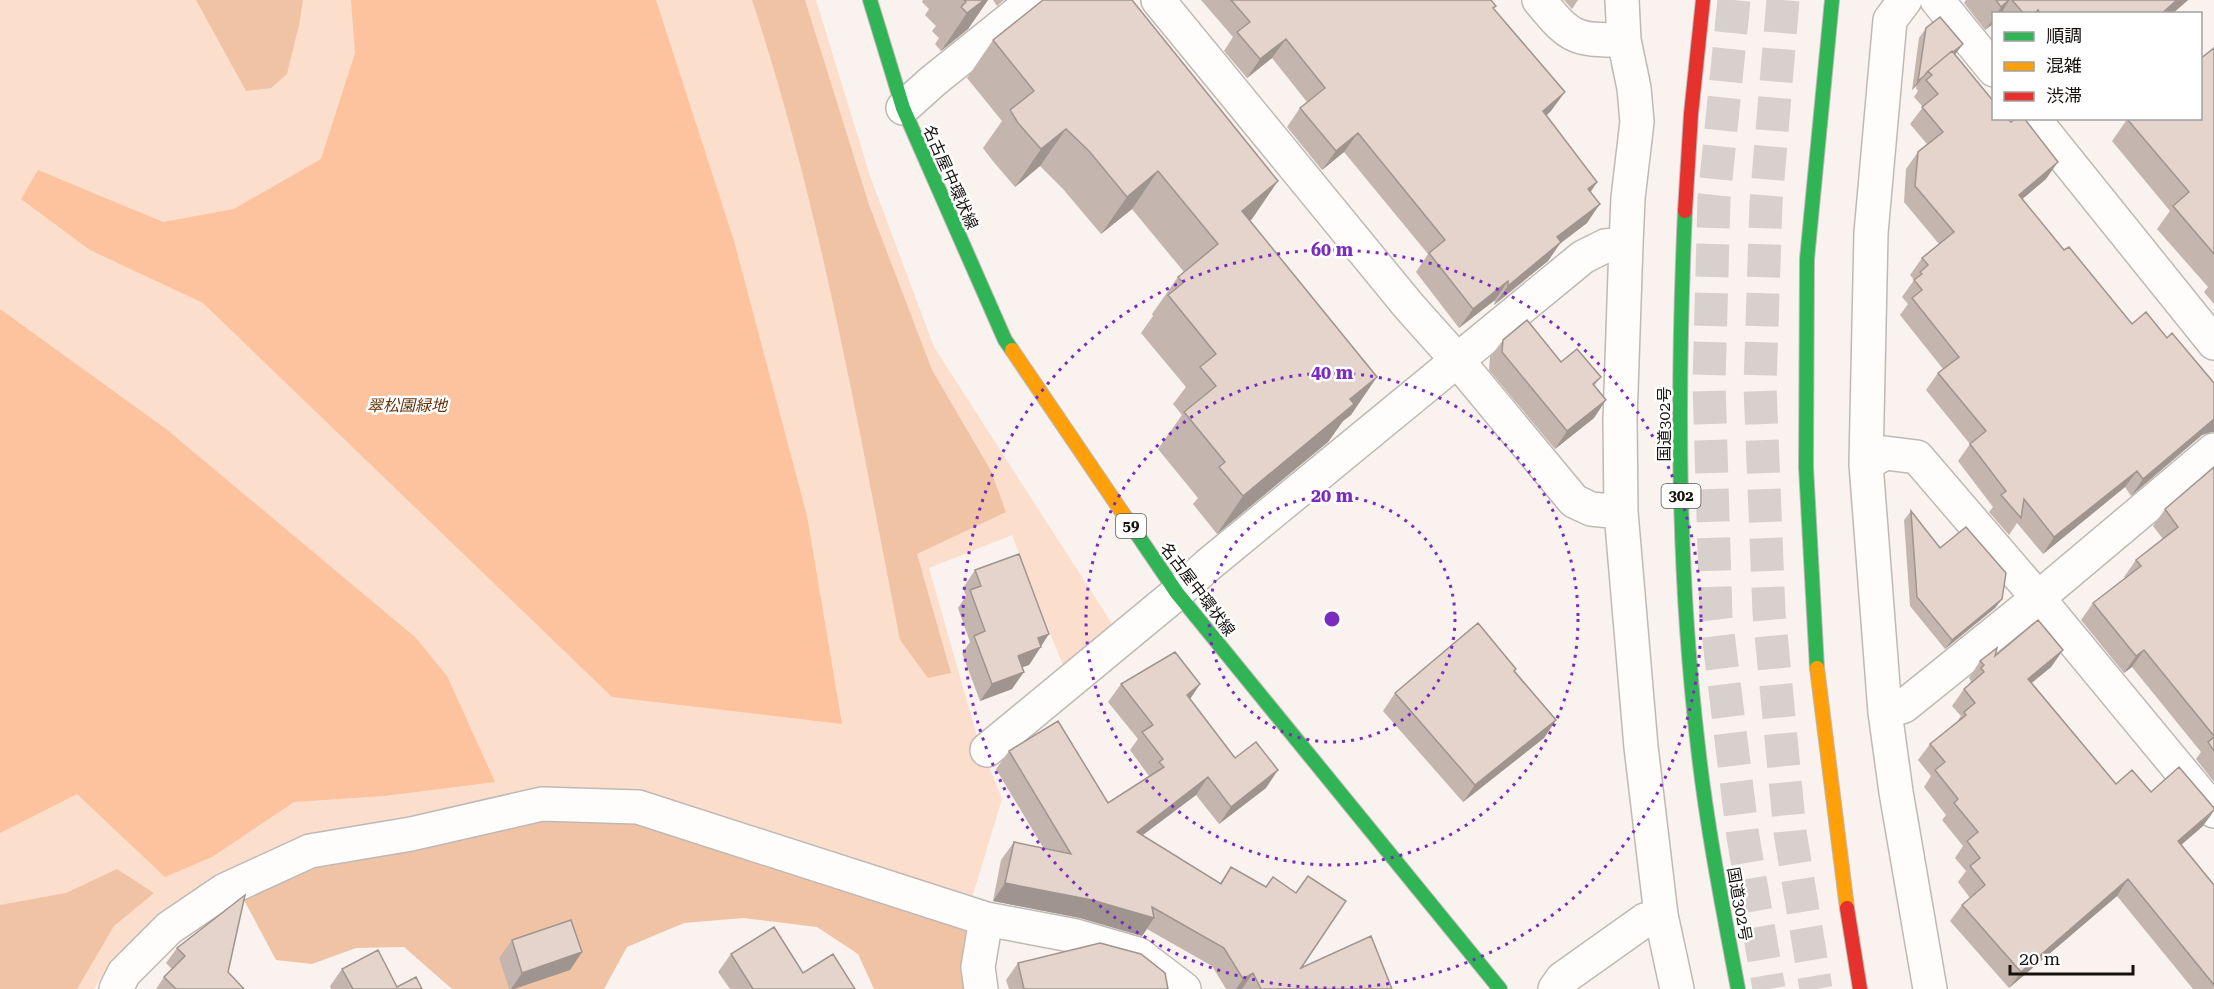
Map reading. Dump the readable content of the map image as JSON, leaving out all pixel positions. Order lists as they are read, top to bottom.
{
  "streets": {
    "main road": [
      "名古屋中環状線",
      "国道302号",
      "302",
      "59"
    ]
  },
  "parks": ["翠松園緑地"],
  "legend": ["順調", "混雑", "渋滞"],
  "scale_bar": "20 m",
  "rings": ["60 m", "40 m", "20 m"]
}
